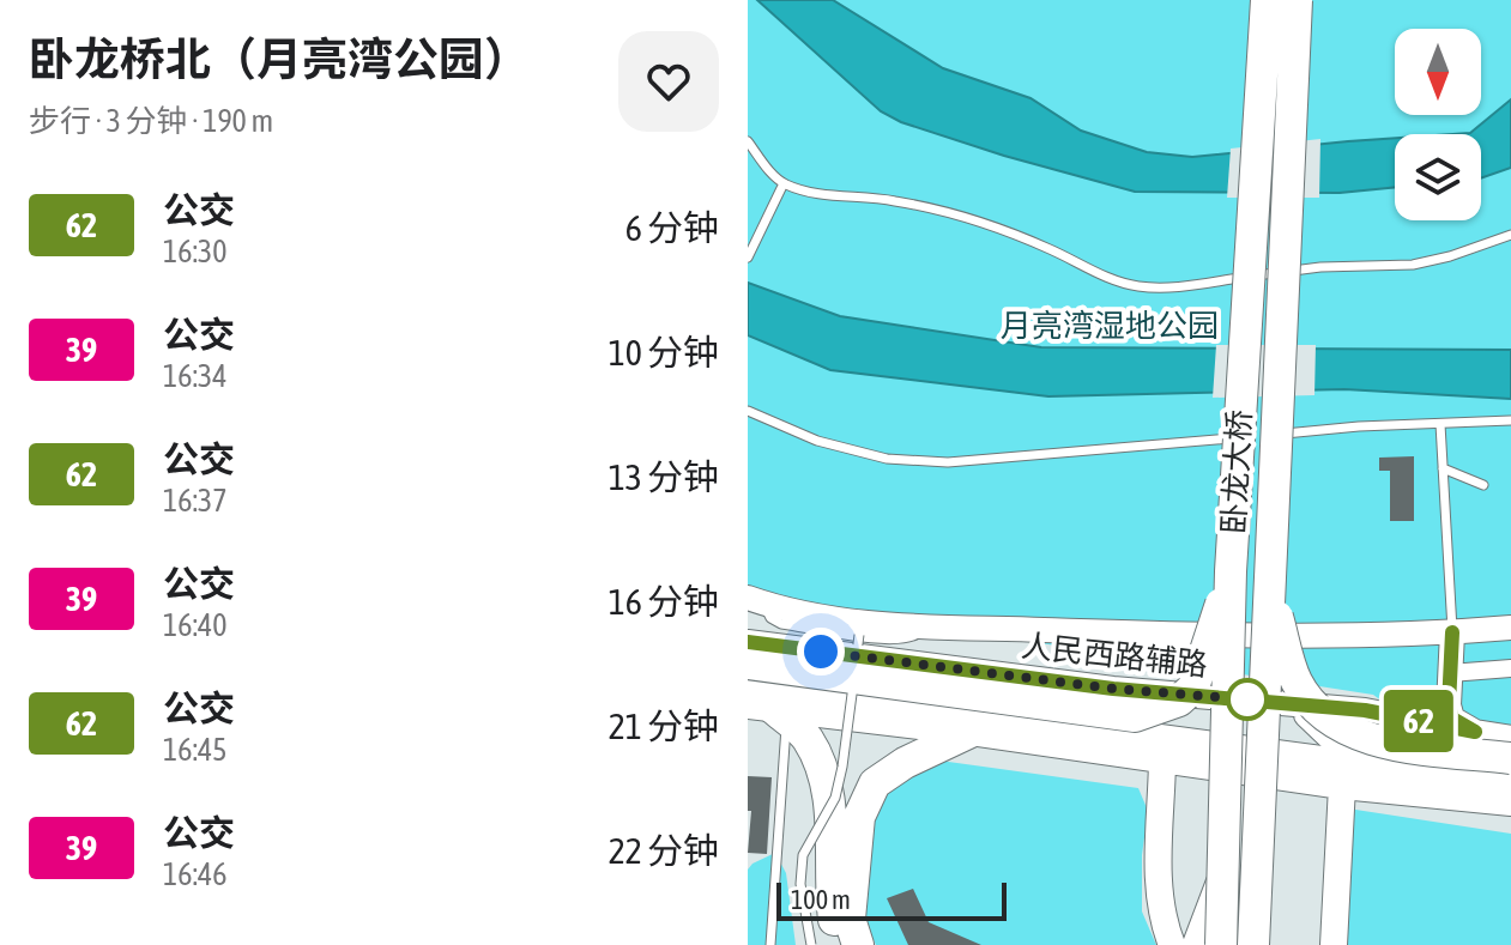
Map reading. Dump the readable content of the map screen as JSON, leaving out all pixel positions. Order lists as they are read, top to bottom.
{
  "streets": {
    "highway": ["卧龙大桥"],
    "street": ["人民西路辅路"]
  },
  "parks": ["月亮湾湿地公园"],
  "lines": ["bus line 62"],
  "scale_bar": "100 m",
  "north": "bottom",
  "page": {
    "heading": ["卧龙桥北（月亮湾公园）", "步行 · 3 分钟 · 190 m"],
    "on_map": "62",
    "list": [
      {
        "mark": "62",
        "name": "公交",
        "note": "16:30",
        "value": "6 分钟"
      },
      {
        "mark": "39",
        "name": "公交",
        "note": "16:34",
        "value": "10 分钟"
      },
      {
        "mark": "62",
        "name": "公交",
        "note": "16:37",
        "value": "13 分钟"
      },
      {
        "mark": "39",
        "name": "公交",
        "note": "16:40",
        "value": "16 分钟"
      },
      {
        "mark": "62",
        "name": "公交",
        "note": "16:45",
        "value": "21 分钟"
      },
      {
        "mark": "39",
        "name": "公交",
        "note": "16:46",
        "value": "22 分钟"
      }
    ],
    "scale": "100 m"
  }
}
